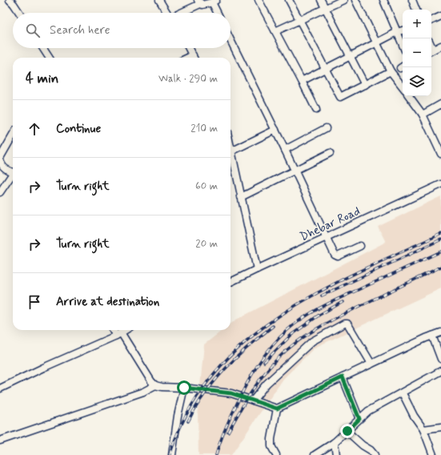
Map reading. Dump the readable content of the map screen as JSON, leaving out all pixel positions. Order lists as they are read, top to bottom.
{
  "streets": {
    "street": ["Dhebar Road"]
  },
  "page": {
    "map_buttons": ["+", "−"],
    "search": "Search here",
    "heading": ["4 min", "Walk · 290 m"],
    "list": [
      ["Continue", "210 m"],
      ["Turn right", "60 m"],
      ["Turn right", "20 m"],
      "Arrive at destination"
    ]
  }
}
